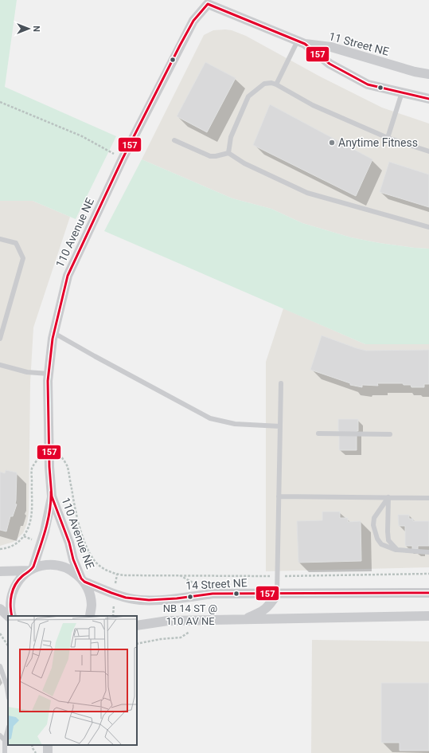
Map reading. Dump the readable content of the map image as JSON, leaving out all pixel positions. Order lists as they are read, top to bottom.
{
  "streets": {
    "street": ["11 Street NE", "110 Avenue NE", "14 Street NE"]
  },
  "crossings": [
    ["11 Street NE", "110 Avenue NE"],
    ["110 Avenue NE", "14 Street NE"]
  ],
  "places": ["Anytime Fitness", "NB 14 ST @ 110 AV NE"],
  "lines": ["transit line 157"],
  "north": "right"
}
